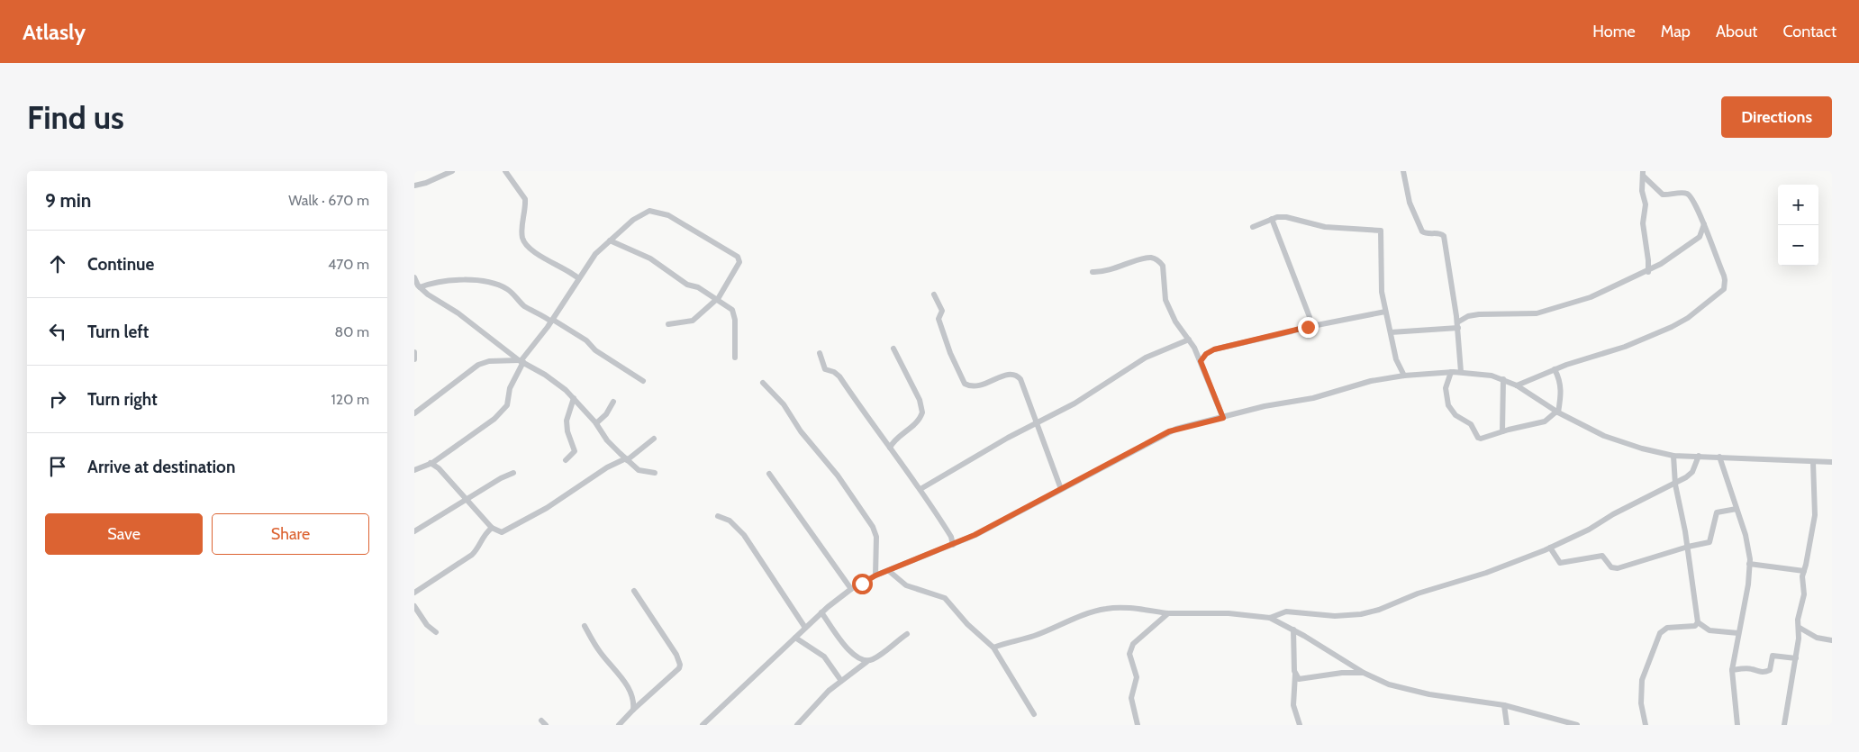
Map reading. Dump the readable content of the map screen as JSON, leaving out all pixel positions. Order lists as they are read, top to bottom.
{
  "page": {
    "header": "Atlasly",
    "nav": [
      "Home",
      "Map",
      "About",
      "Contact"
    ],
    "buttons": [
      "Directions",
      ["Save", "Share"]
    ],
    "title": "Find us",
    "heading": ["9 min", "Walk · 670 m"],
    "map_buttons": ["+", "−"],
    "list": [
      ["Continue", "470 m"],
      ["Turn left", "80 m"],
      ["Turn right", "120 m"],
      "Arrive at destination"
    ]
  }
}
